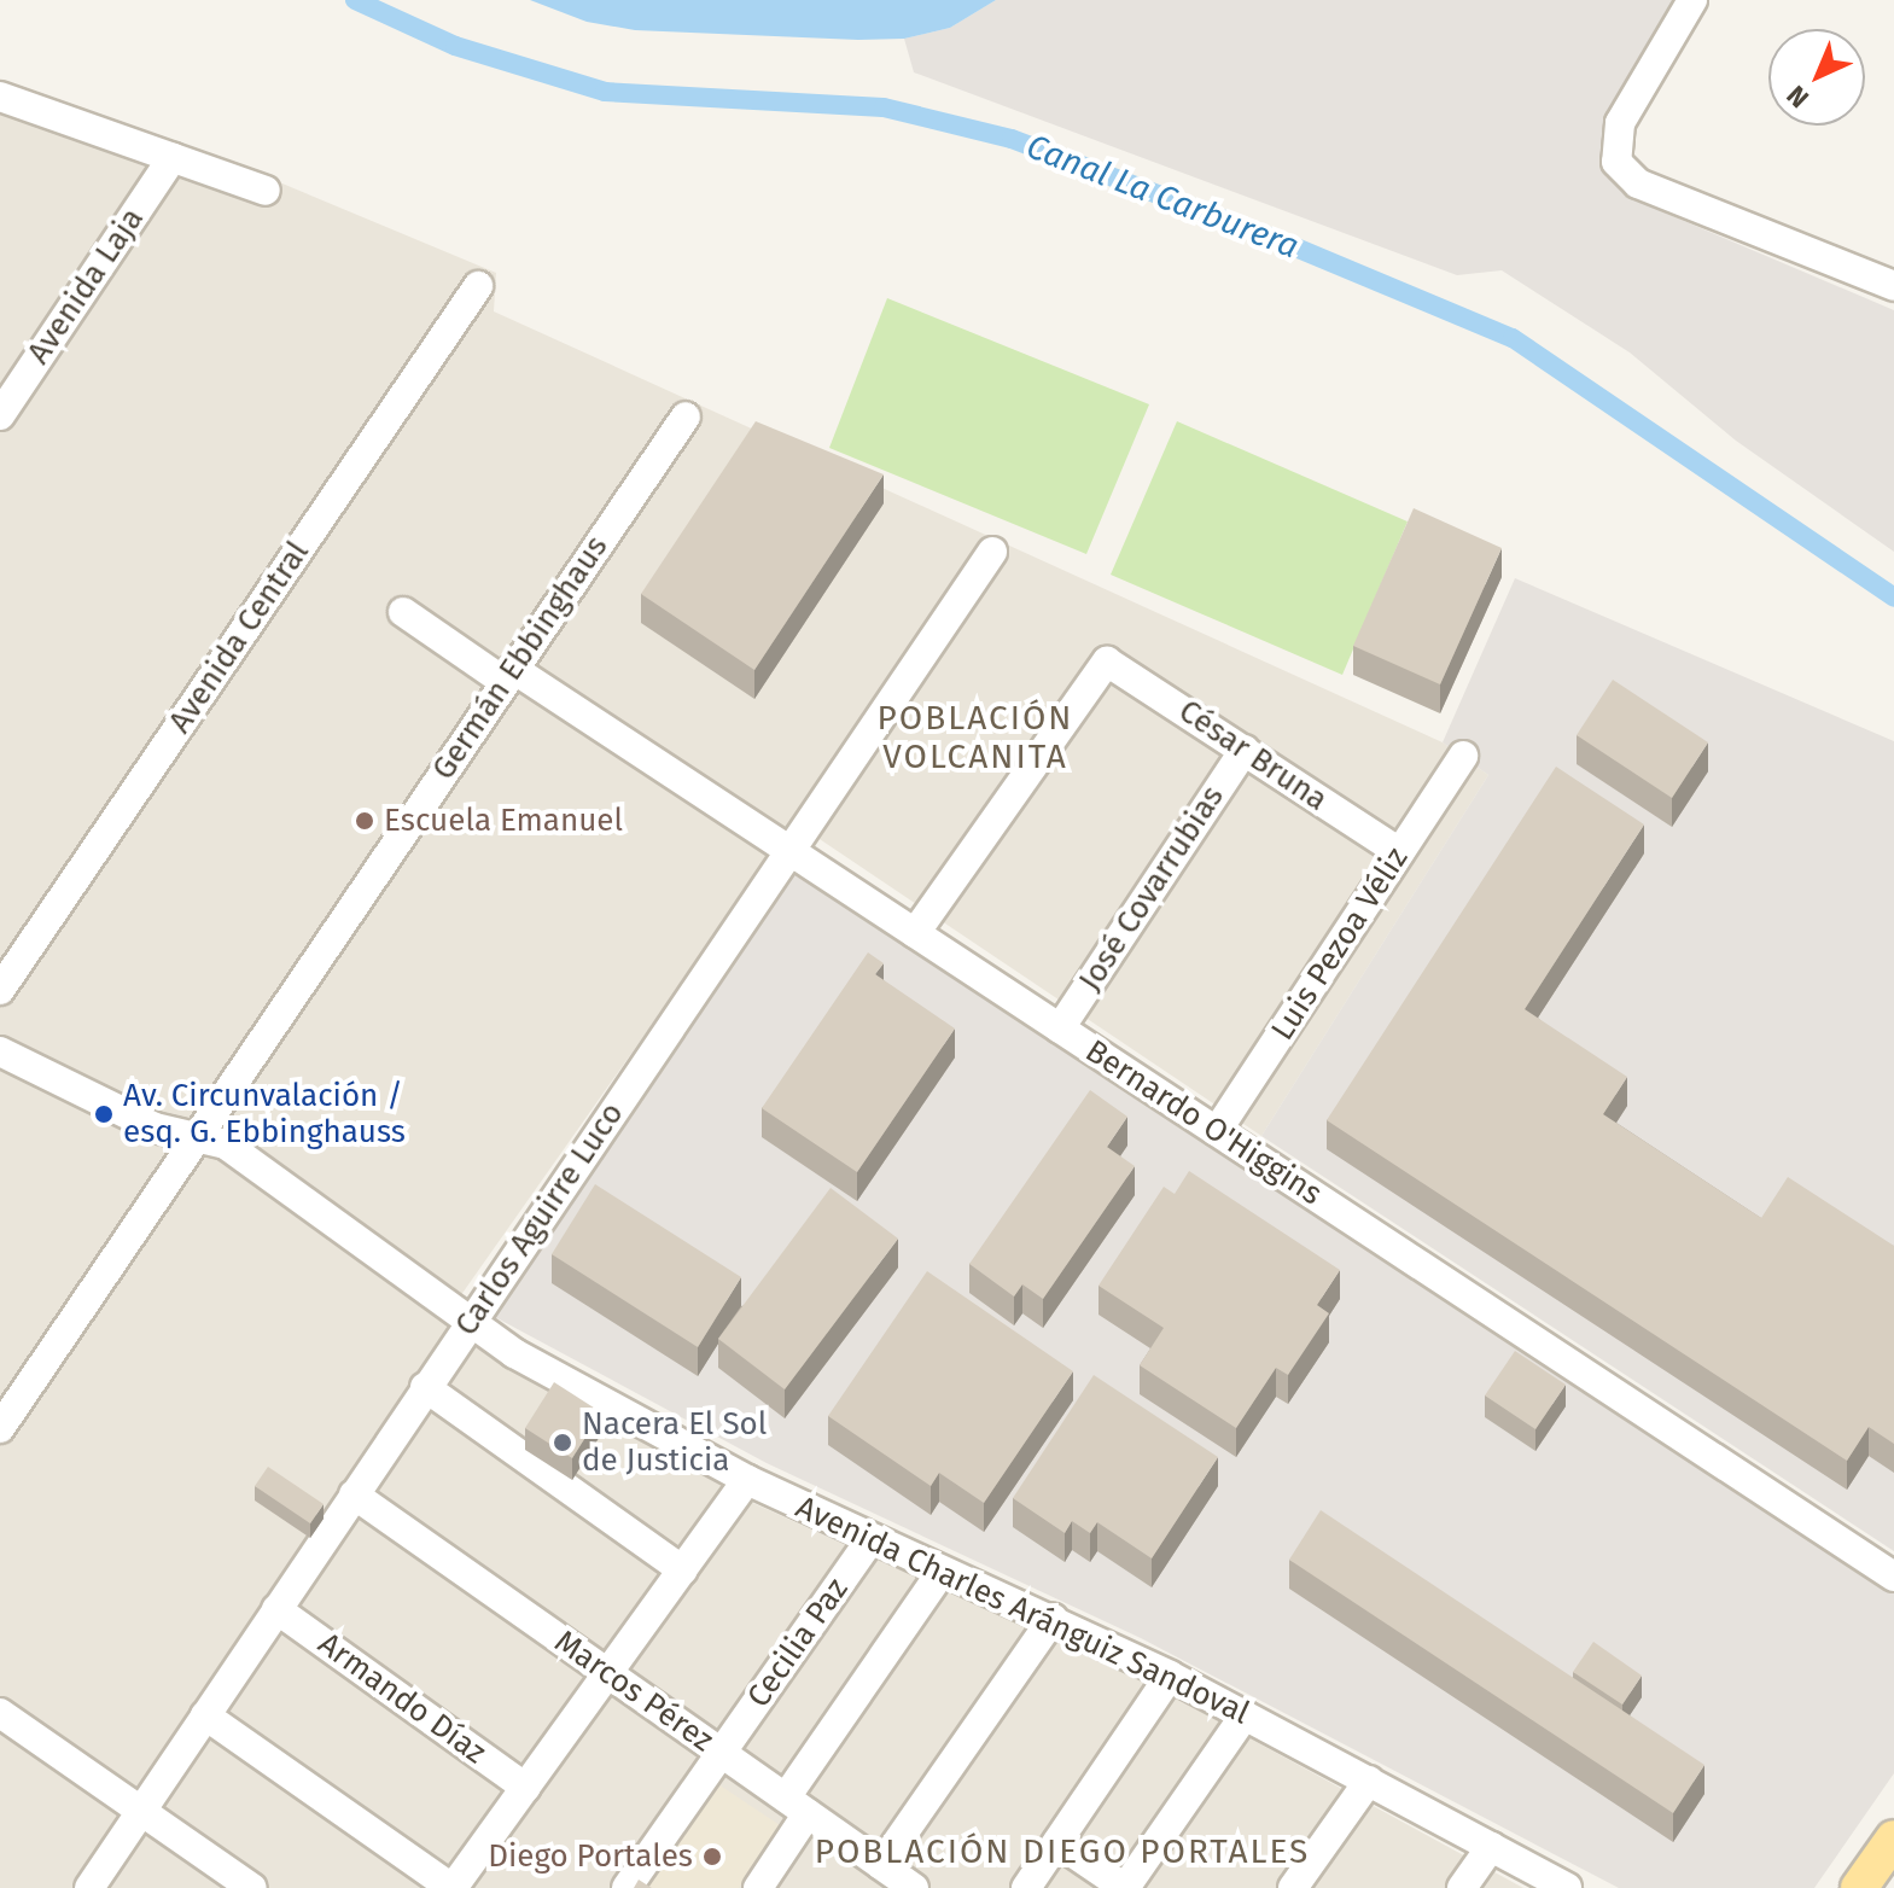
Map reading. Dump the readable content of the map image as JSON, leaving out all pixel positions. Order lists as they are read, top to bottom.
{
  "streets": {
    "street": [
      "Avenida Laja",
      "Avenida Central",
      "Germán Ebbinghaus",
      "César Bruna",
      "José Covarrubias",
      "Luis Pezoa Véliz",
      "Bernardo O'Higgins",
      "Carlos Aguirre Luco",
      "Avenida Charles Aránguiz Sandoval",
      "Cecilia Paz",
      "Marcos Pérez",
      "Armando Díaz"
    ]
  },
  "crossings": [
    ["Germán Ebbinghaus", "Bernardo O'Higgins"],
    ["Germán Ebbinghaus", "Avenida Charles Aránguiz Sandoval"],
    ["César Bruna", "José Covarrubias"],
    ["César Bruna", "Luis Pezoa Véliz"],
    ["César Bruna", "Bernardo O'Higgins"],
    ["José Covarrubias", "Bernardo O'Higgins"],
    ["Luis Pezoa Véliz", "Bernardo O'Higgins"],
    ["Bernardo O'Higgins", "Carlos Aguirre Luco"],
    ["Carlos Aguirre Luco", "Avenida Charles Aránguiz Sandoval"],
    ["Carlos Aguirre Luco", "Marcos Pérez"],
    ["Carlos Aguirre Luco", "Armando Díaz"],
    ["Avenida Charles Aránguiz Sandoval", "Cecilia Paz"],
    ["Cecilia Paz", "Marcos Pérez"]
  ],
  "districts": ["POBLACIÓN VOLCANITA", "POBLACIÓN DIEGO PORTALES"],
  "water": ["Canal La Carburera"],
  "places": [
    "Escuela Emanuel",
    "Av. Circunvalación / esq. G. Ebbinghauss",
    "Nacera El Sol de Justicia",
    "Diego Portales"
  ],
  "north": "bottom left"
}
